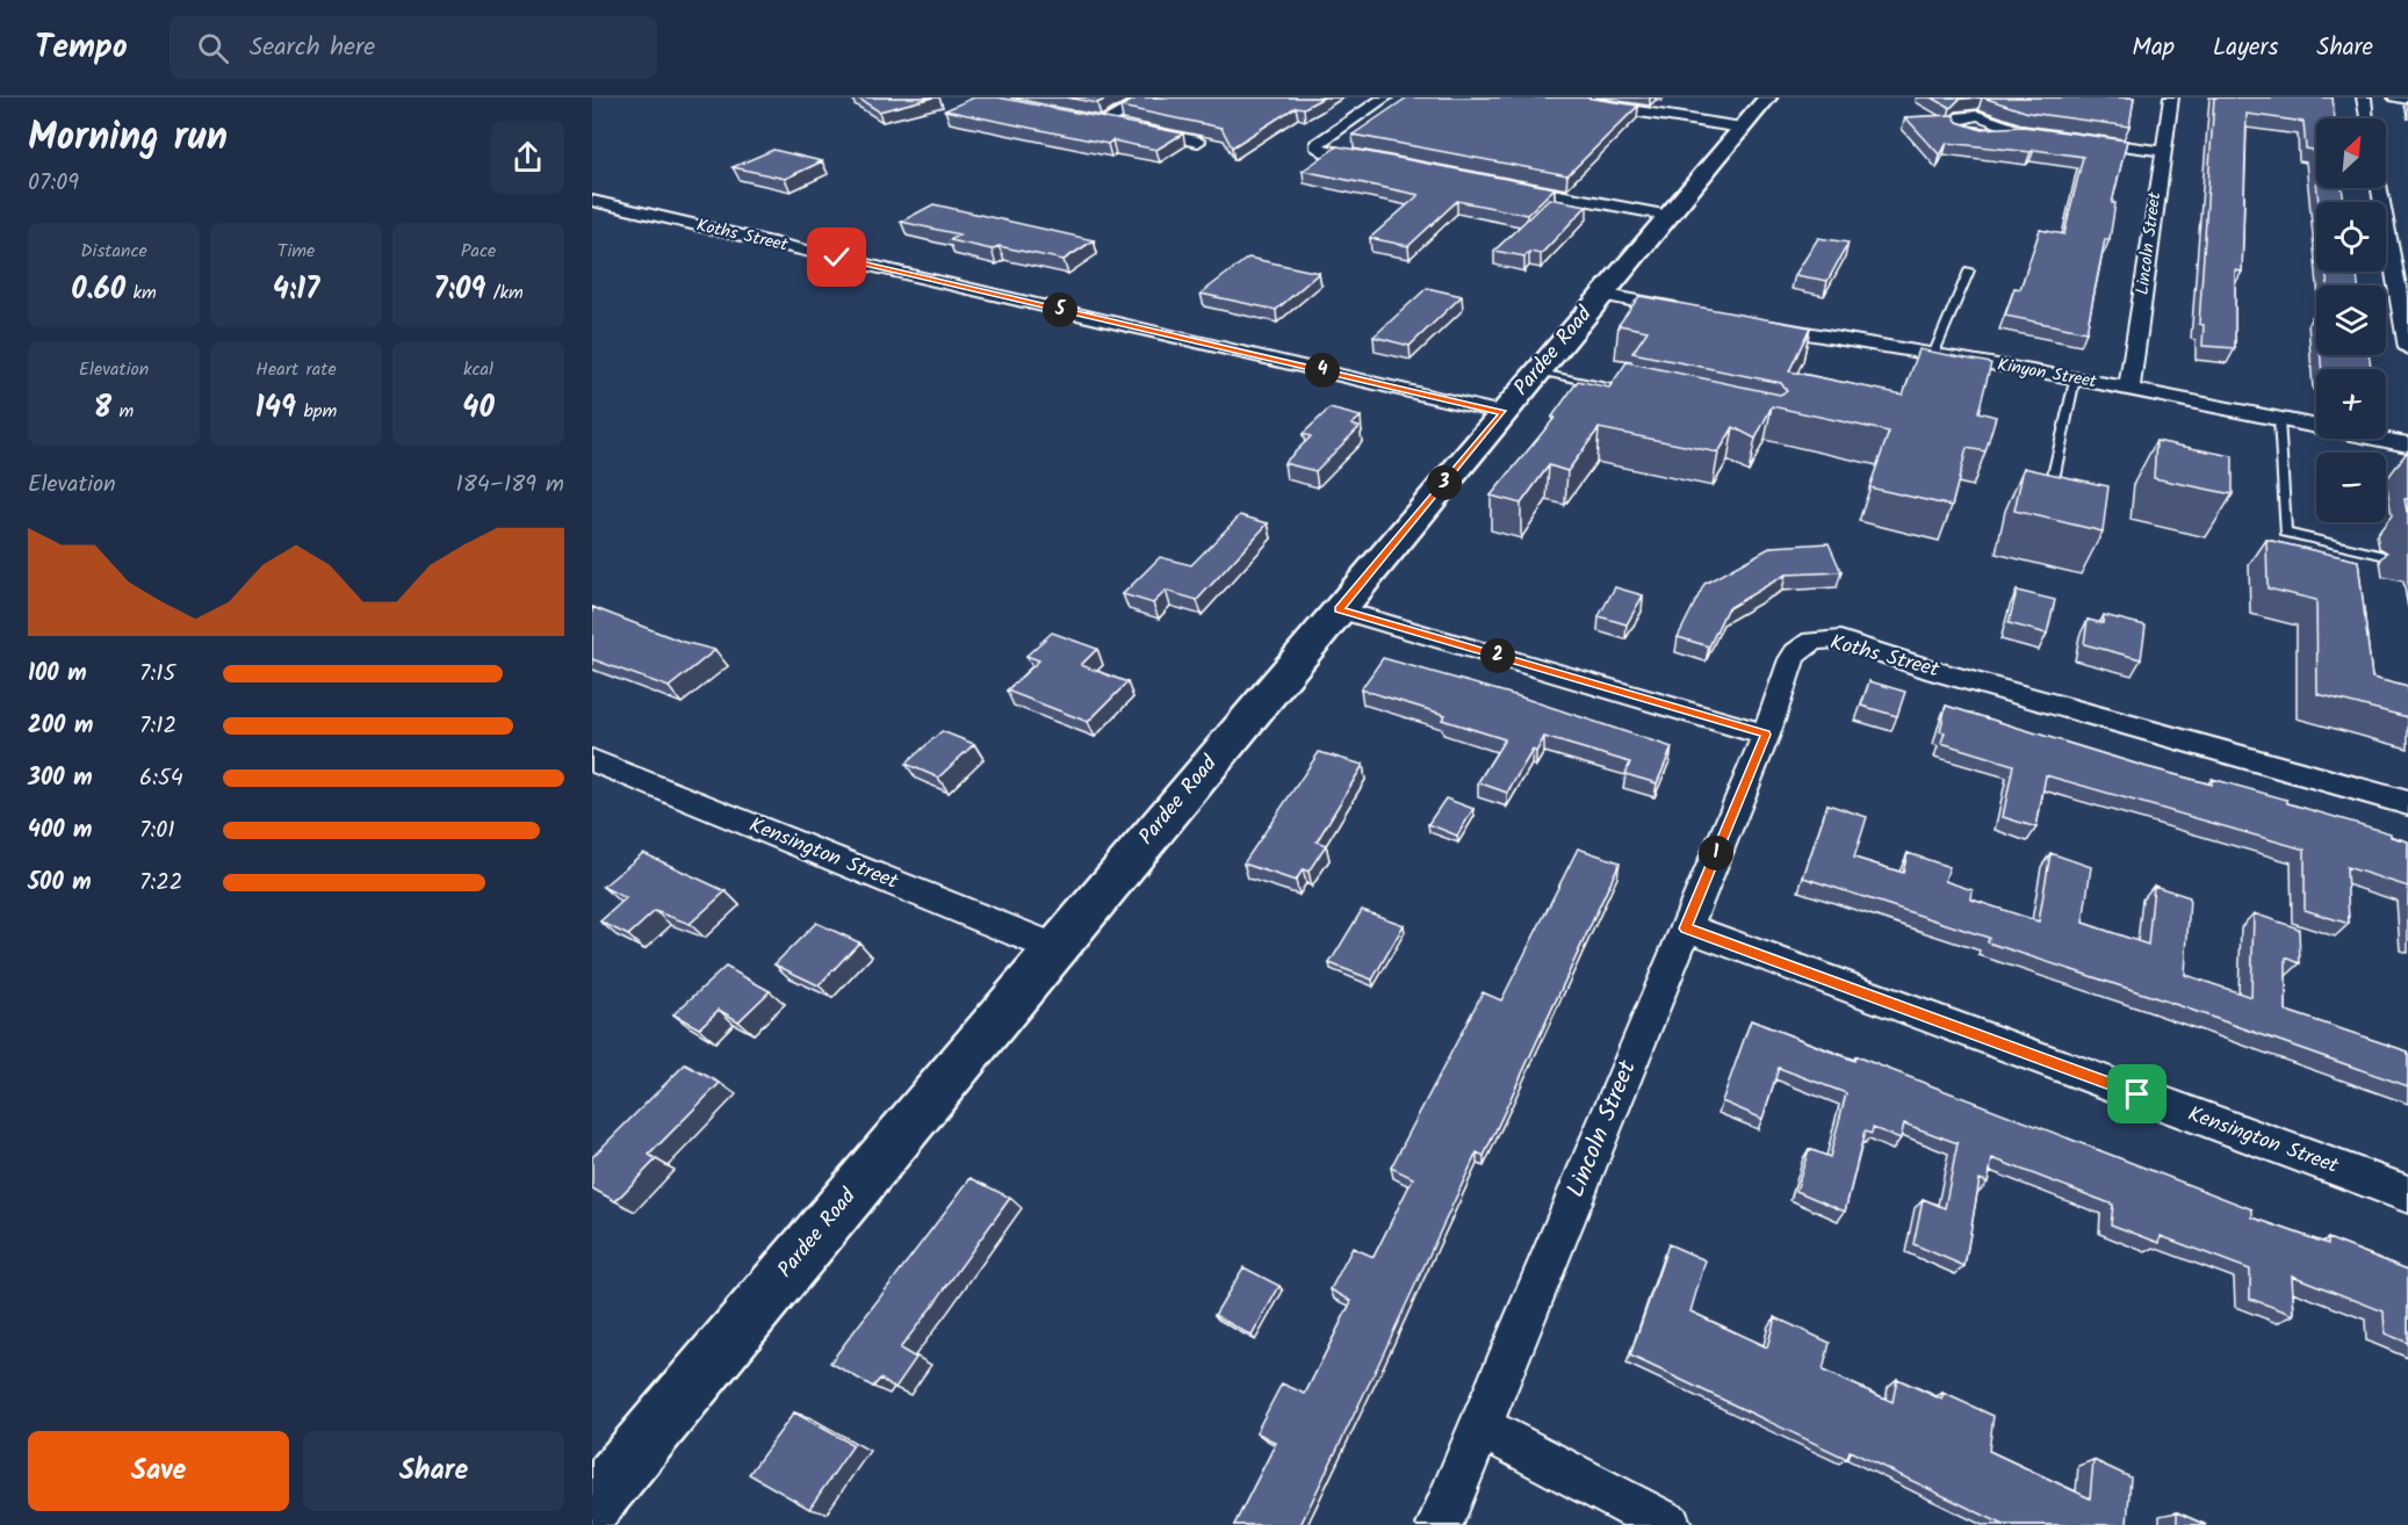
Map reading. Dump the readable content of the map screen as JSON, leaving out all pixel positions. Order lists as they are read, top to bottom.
{
  "streets": {
    "main road": ["Pardee Road"],
    "street": [
      "Koths Street",
      "Lincoln Street",
      "Kinyon Street",
      "Kensington Street"
    ]
  },
  "crossings": [
    ["Koths Street", "Lincoln Street"],
    ["Koths Street", "Pardee Road"],
    ["Lincoln Street", "Kinyon Street"],
    ["Lincoln Street", "Kensington Street"],
    ["Pardee Road", "Kensington Street"]
  ],
  "north": "top right",
  "page": {
    "header": "Tempo",
    "search": "Search here",
    "nav": ["Map", "Layers", "Share"],
    "heading": ["Morning run", "07:09"],
    "map_buttons": ["+", "−"],
    "stats": [
      ["Distance", "0.60 km"],
      ["Time", "4:17"],
      ["Pace", "7:09 /km"],
      ["Elevation", "8 m"],
      ["Heart rate", "149 bpm"],
      ["kcal", "40"]
    ],
    "pins": [
      "5",
      "4",
      "3",
      "2",
      "1"
    ],
    "chart": ["Elevation", "184–189 m"],
    "list": [
      {
        "name": "100 m",
        "note": "7:15"
      },
      {
        "name": "200 m",
        "note": "7:12"
      },
      {
        "name": "300 m",
        "note": "6:54"
      },
      {
        "name": "400 m",
        "note": "7:01"
      },
      {
        "name": "500 m",
        "note": "7:22"
      }
    ],
    "buttons": ["Save", "Share"]
  }
}
